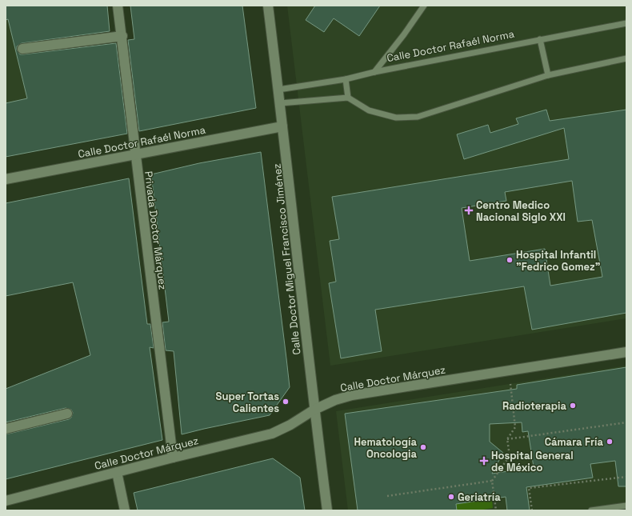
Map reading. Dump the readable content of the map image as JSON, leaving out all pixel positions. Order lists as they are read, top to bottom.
{
  "streets": {
    "street": [
      "Calle Doctor Rafaél Norma",
      "Privada Doctor Márquez",
      "Calle Doctor Miguel Francisco Jiménez",
      "Calle Doctor Márquez"
    ]
  },
  "crossings": [
    ["Calle Doctor Rafaél Norma", "Privada Doctor Márquez"],
    ["Calle Doctor Rafaél Norma", "Calle Doctor Miguel Francisco Jiménez"],
    ["Privada Doctor Márquez", "Calle Doctor Márquez"],
    ["Calle Doctor Miguel Francisco Jiménez", "Calle Doctor Márquez"]
  ],
  "places": {
    "health": ["Centro Medico Nacional Siglo XXI", "Hospital General de México"],
    "other": [
      "Hospital Infantil \"Fedrico Gomez\"",
      "Super Tortas Calientes",
      "Radioterapia",
      "Cámara Fría",
      "Hematología Oncologia",
      "Geriatría"
    ]
  }
}
